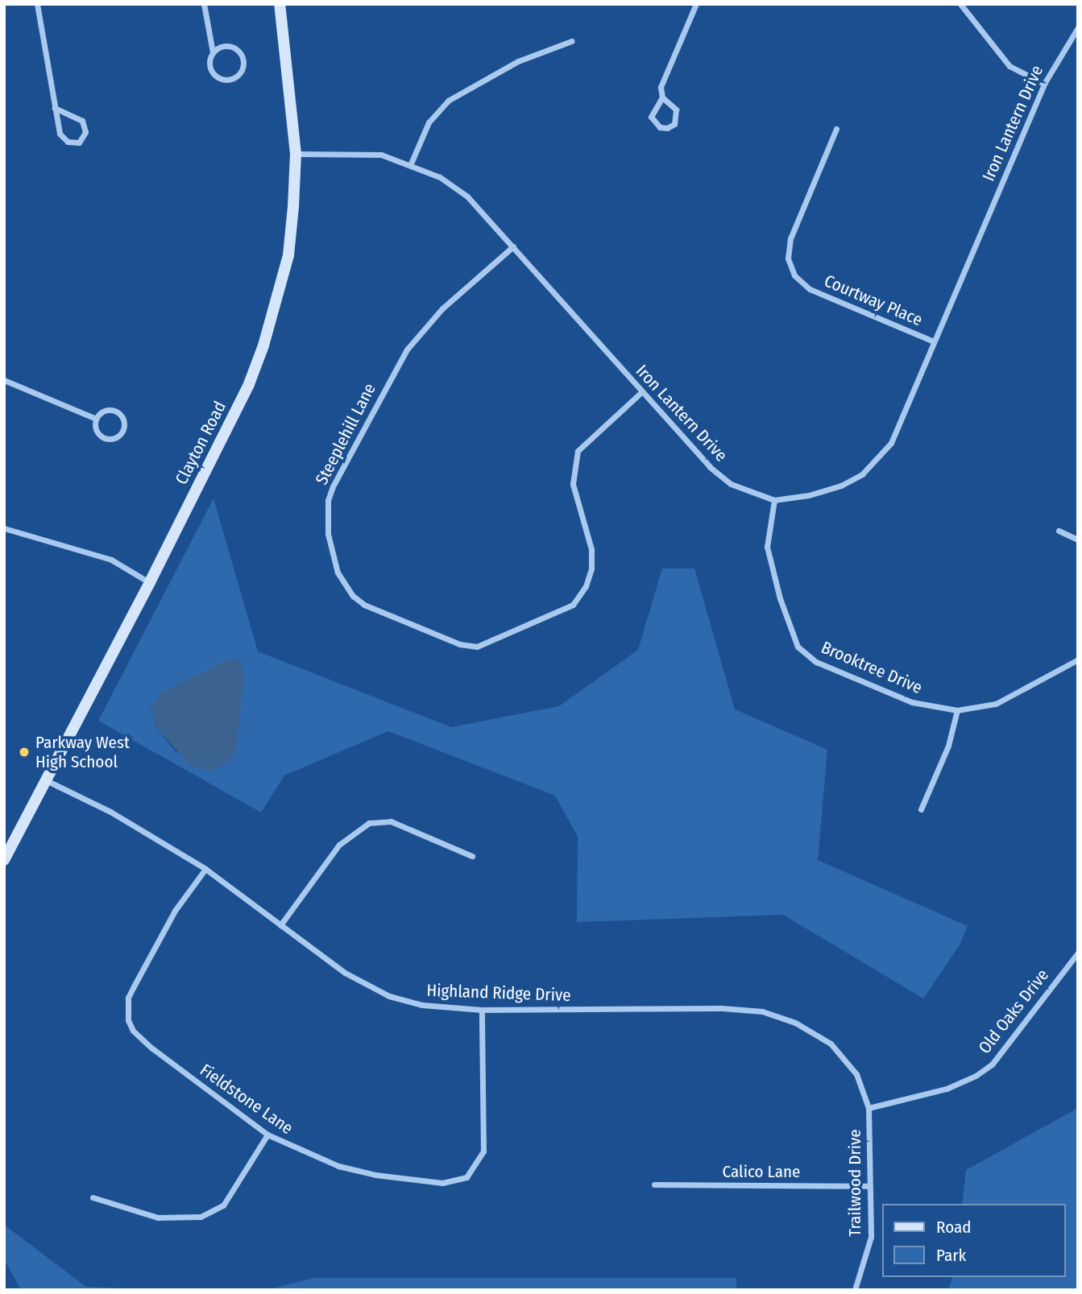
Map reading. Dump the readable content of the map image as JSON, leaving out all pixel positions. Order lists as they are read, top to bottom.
{
  "streets": {
    "main road": ["Clayton Road"],
    "street": [
      "Iron Lantern Drive",
      "Courtway Place",
      "Steeplehill Lane",
      "Brooktree Drive",
      "Highland Ridge Drive",
      "Old Oaks Drive",
      "Fieldstone Lane",
      "Calico Lane",
      "Trailwood Drive"
    ]
  },
  "crossings": [
    ["Iron Lantern Drive", "Courtway Place"],
    ["Iron Lantern Drive", "Steeplehill Lane"],
    ["Iron Lantern Drive", "Clayton Road"],
    ["Iron Lantern Drive", "Brooktree Drive"],
    ["Clayton Road", "Highland Ridge Drive"],
    ["Highland Ridge Drive", "Old Oaks Drive"],
    ["Highland Ridge Drive", "Fieldstone Lane"],
    ["Highland Ridge Drive", "Trailwood Drive"],
    ["Old Oaks Drive", "Trailwood Drive"],
    ["Calico Lane", "Trailwood Drive"]
  ],
  "places": ["Parkway West High School"],
  "legend": ["Road", "Park"]
}
